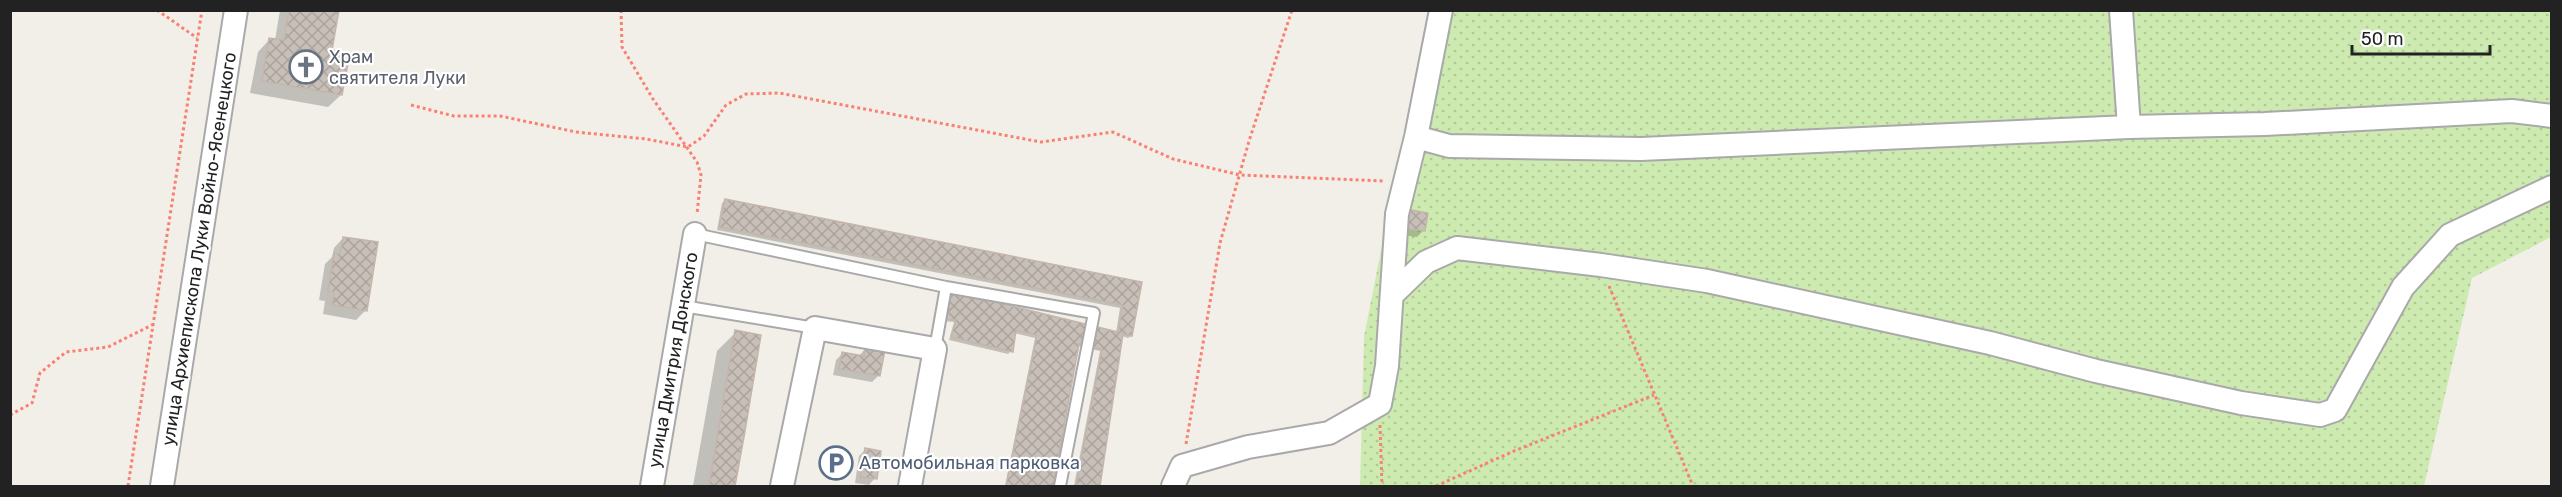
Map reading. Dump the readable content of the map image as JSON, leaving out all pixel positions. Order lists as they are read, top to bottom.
{
  "streets": {
    "street": ["улица Архиепископа Луки Войно-Ясенецкого", "улица Дмитрия Донского"]
  },
  "places": {
    "church": ["Храм святителя Луки"],
    "parking": ["Автомобильная парковка"]
  },
  "scale_bar": "50 m"
}
